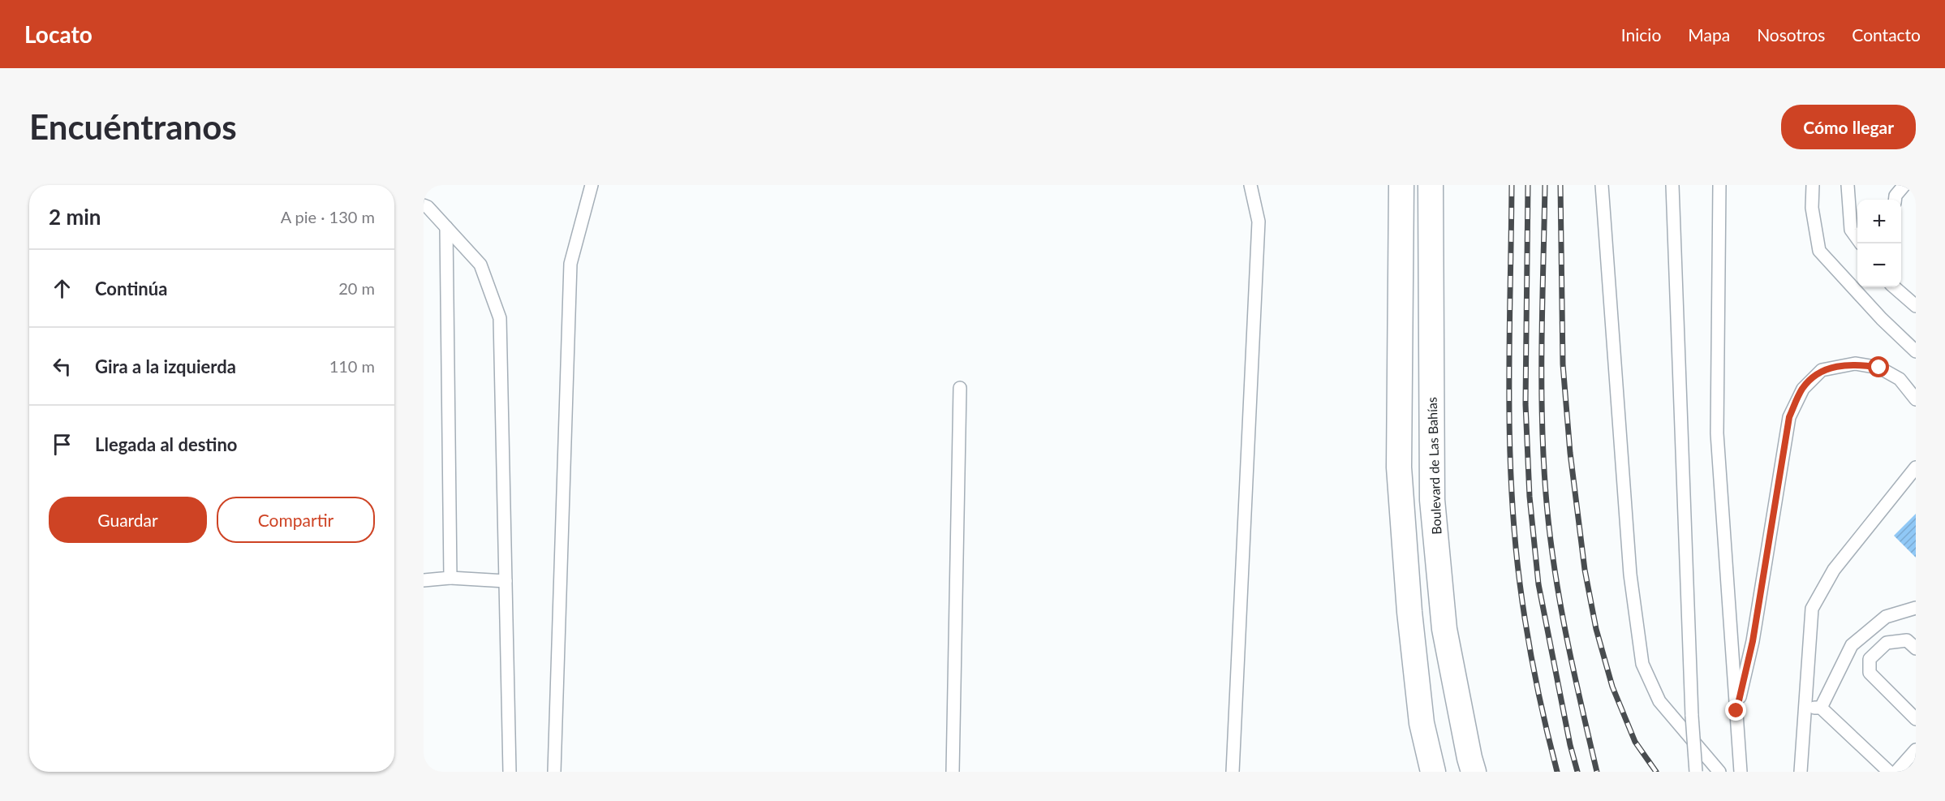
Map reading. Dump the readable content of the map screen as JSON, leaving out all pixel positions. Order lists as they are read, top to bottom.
{
  "streets": {
    "street": ["Boulevard de Las Bahías"]
  },
  "page": {
    "header": "Locato",
    "nav": [
      "Inicio",
      "Mapa",
      "Nosotros",
      "Contacto"
    ],
    "buttons": [
      "Cómo llegar",
      ["Guardar", "Compartir"]
    ],
    "title": "Encuéntranos",
    "heading": ["2 min", "A pie · 130 m"],
    "map_buttons": ["+", "−"],
    "list": [
      ["Continúa", "20 m"],
      ["Gira a la izquierda", "110 m"],
      "Llegada al destino"
    ]
  }
}
